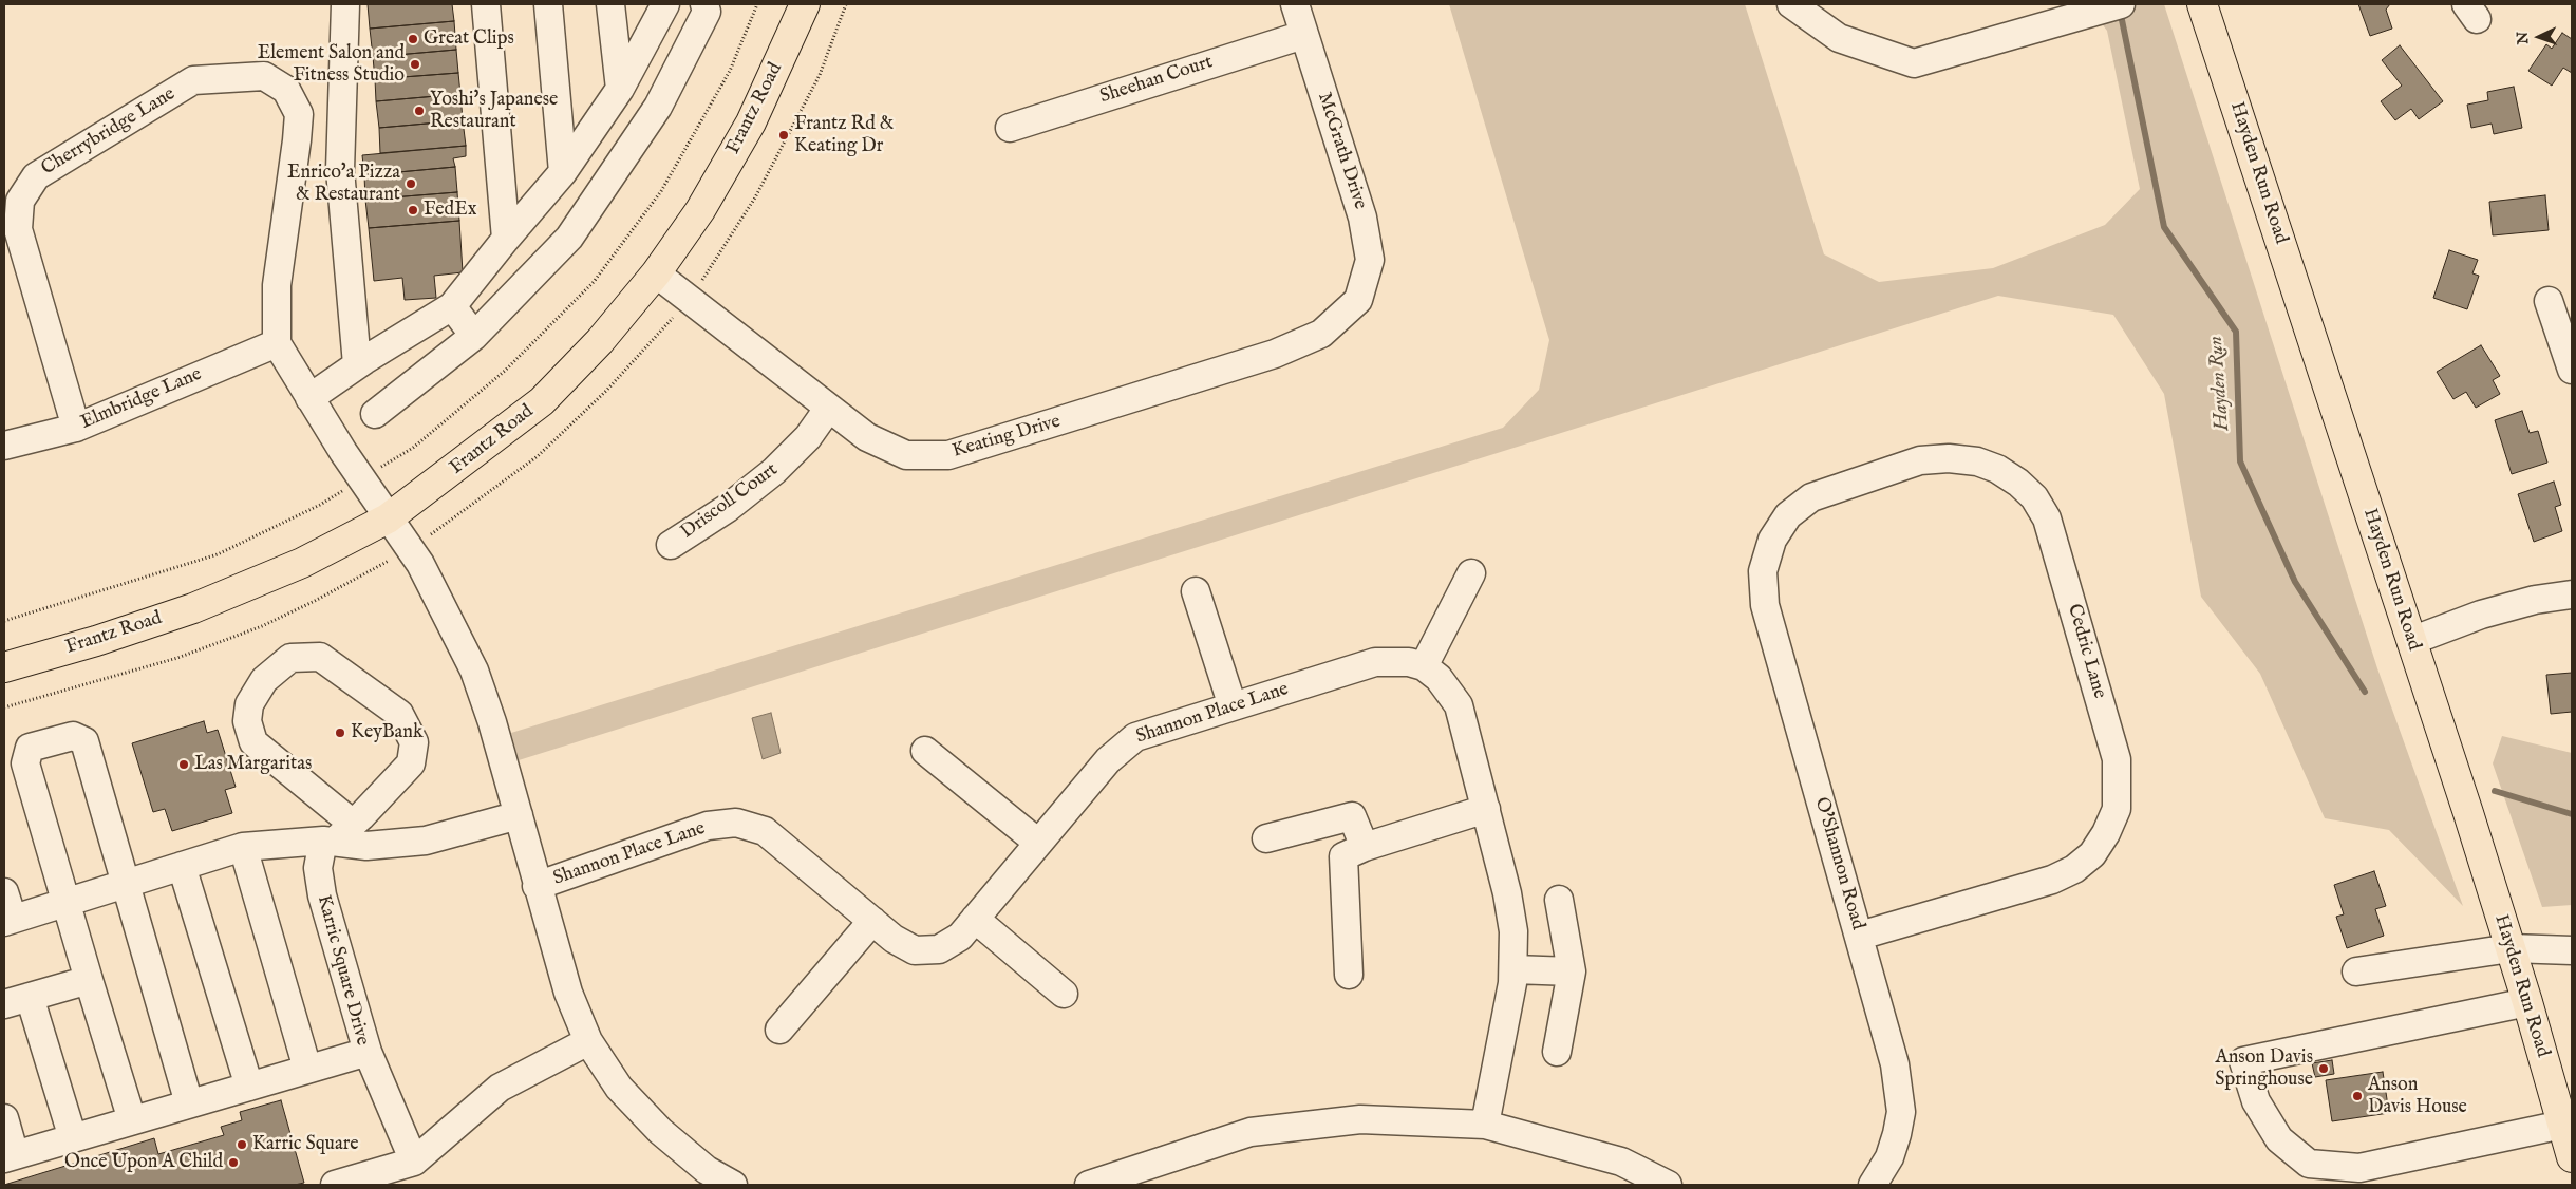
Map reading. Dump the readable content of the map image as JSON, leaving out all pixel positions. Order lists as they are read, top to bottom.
{
  "streets": {
    "main road": ["Frantz Road", "Hayden Run Road"],
    "street": [
      "Sheehan Court",
      "Cherrybridge Lane",
      "McGrath Drive",
      "Elmbridge Lane",
      "Keating Drive",
      "Driscoll Court",
      "Cedric Lane",
      "Shannon Place Lane",
      "O'Shannon Road",
      "Karric Square Drive"
    ]
  },
  "crossings": [
    ["Sheehan Court", "McGrath Drive"],
    ["Frantz Road", "Keating Drive"],
    ["Cherrybridge Lane", "Elmbridge Lane"],
    ["McGrath Drive", "Keating Drive"],
    ["Keating Drive", "Driscoll Court"],
    ["Cedric Lane", "O'Shannon Road"]
  ],
  "water": ["Hayden Run"],
  "places": [
    "Great Clips",
    "Element Salon and Fitness Studio",
    "Yoshi's Japanese Restaurant",
    "Frantz Rd & Keating Dr",
    "Enrico'a Pizza & Restaurant",
    "FedEx",
    "KeyBank",
    "Las Margaritas",
    "Anson Davis Springhouse",
    "Anson Davis House",
    "Karric Square",
    "Once Upon A Child"
  ],
  "north": "left"
}
